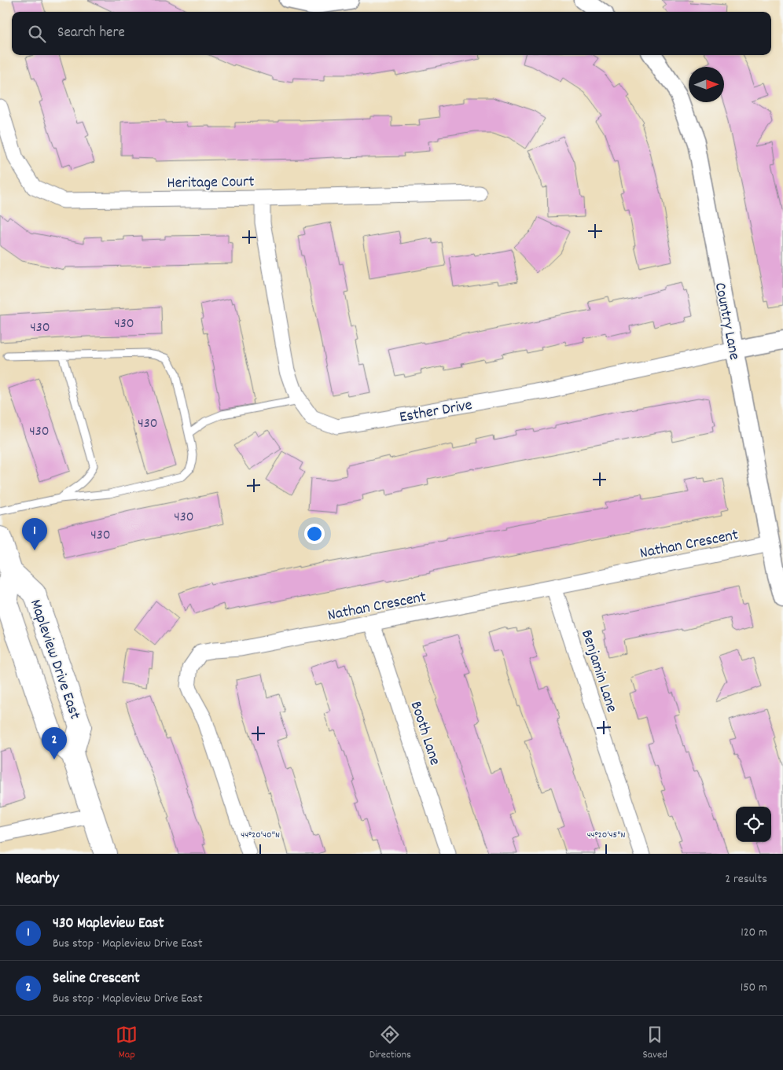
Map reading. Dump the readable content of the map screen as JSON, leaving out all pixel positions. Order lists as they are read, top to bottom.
{
  "streets": {
    "main road": ["Mapleview Drive East"],
    "street": [
      "Heritage Court",
      "Country Lane",
      "Esther Drive",
      "Nathan Crescent",
      "Benjamin Lane",
      "Booth Lane"
    ]
  },
  "crossings": [
    ["Heritage Court", "Esther Drive"],
    ["Country Lane", "Esther Drive"],
    ["Country Lane", "Nathan Crescent"],
    ["Nathan Crescent", "Benjamin Lane"],
    ["Nathan Crescent", "Booth Lane"]
  ],
  "house_numbers": [
    "430",
    "430",
    "430",
    "430",
    "430",
    "430"
  ],
  "north": "right",
  "page": {
    "search": "Search here",
    "pins": ["1", "2"],
    "heading": ["Nearby", "2 results"],
    "list": [
      {
        "mark": "1",
        "name": "430 Mapleview East",
        "note": "Bus stop · Mapleview Drive East",
        "value": "120 m"
      },
      {
        "mark": "2",
        "name": "Seline Crescent",
        "note": "Bus stop · Mapleview Drive East",
        "value": "150 m"
      }
    ],
    "nav": ["Map", "Directions", "Saved"]
  },
  "coordinates": ["44°20'40\"N", "44°20'45\"N"]
}
